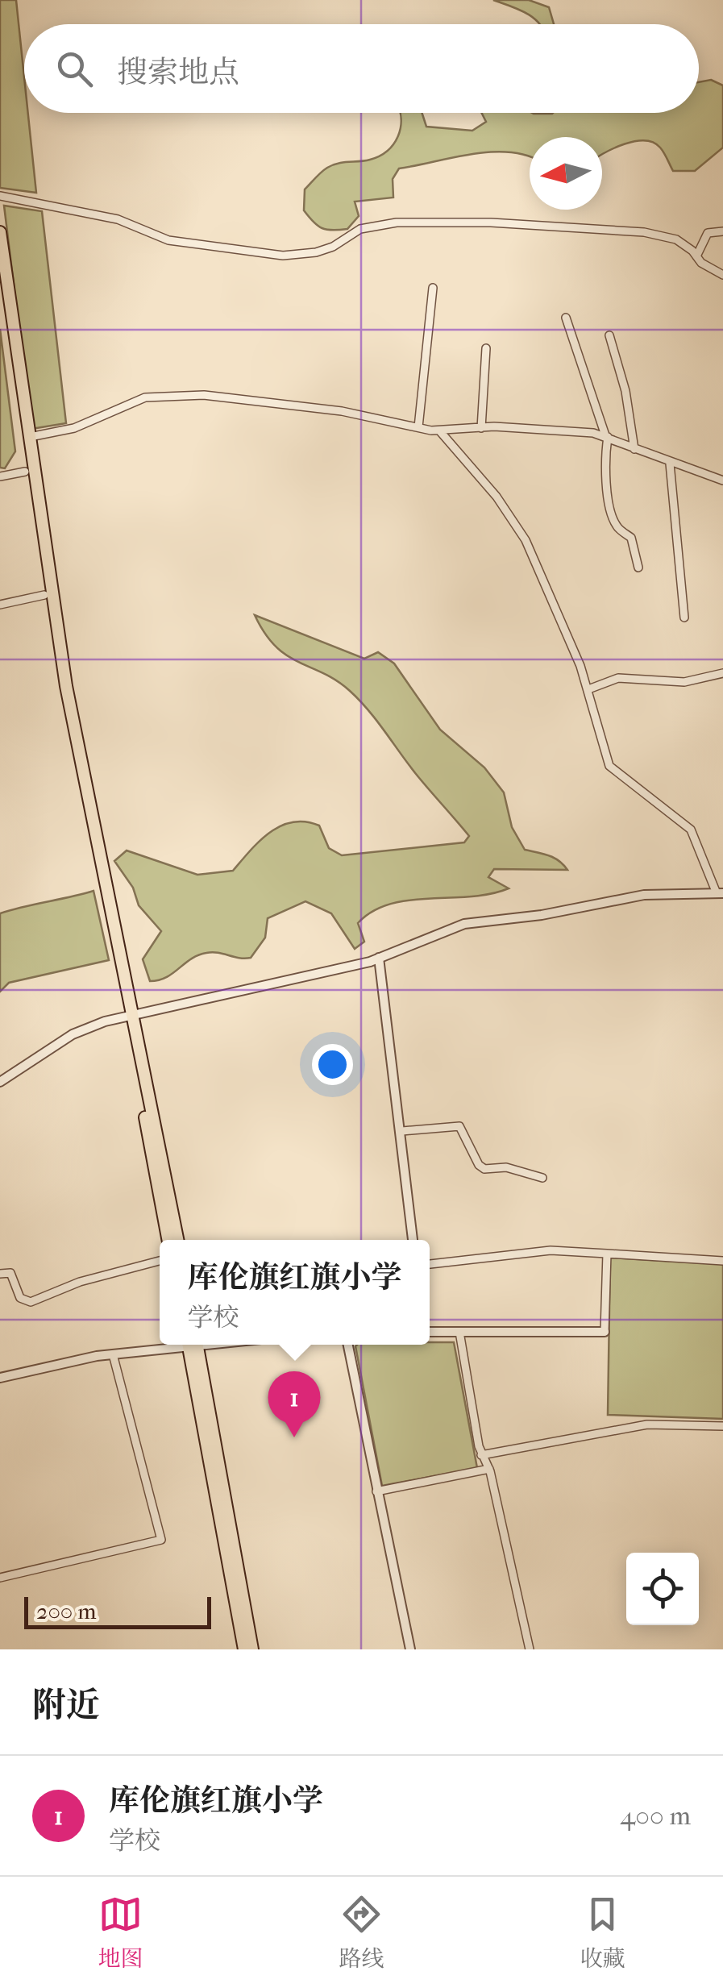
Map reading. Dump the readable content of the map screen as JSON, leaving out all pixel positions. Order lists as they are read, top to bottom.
{
  "scale_bar": "200 m",
  "north": "left",
  "page": {
    "search": "搜索地点",
    "popup": ["库伦旗红旗小学", "学校"],
    "pins": "1",
    "scale": "200 m",
    "heading": "附近",
    "list": [
      {
        "mark": "1",
        "name": "库伦旗红旗小学",
        "note": "学校",
        "value": "400 m"
      }
    ],
    "nav": ["地图", "路线", "收藏"]
  }
}
